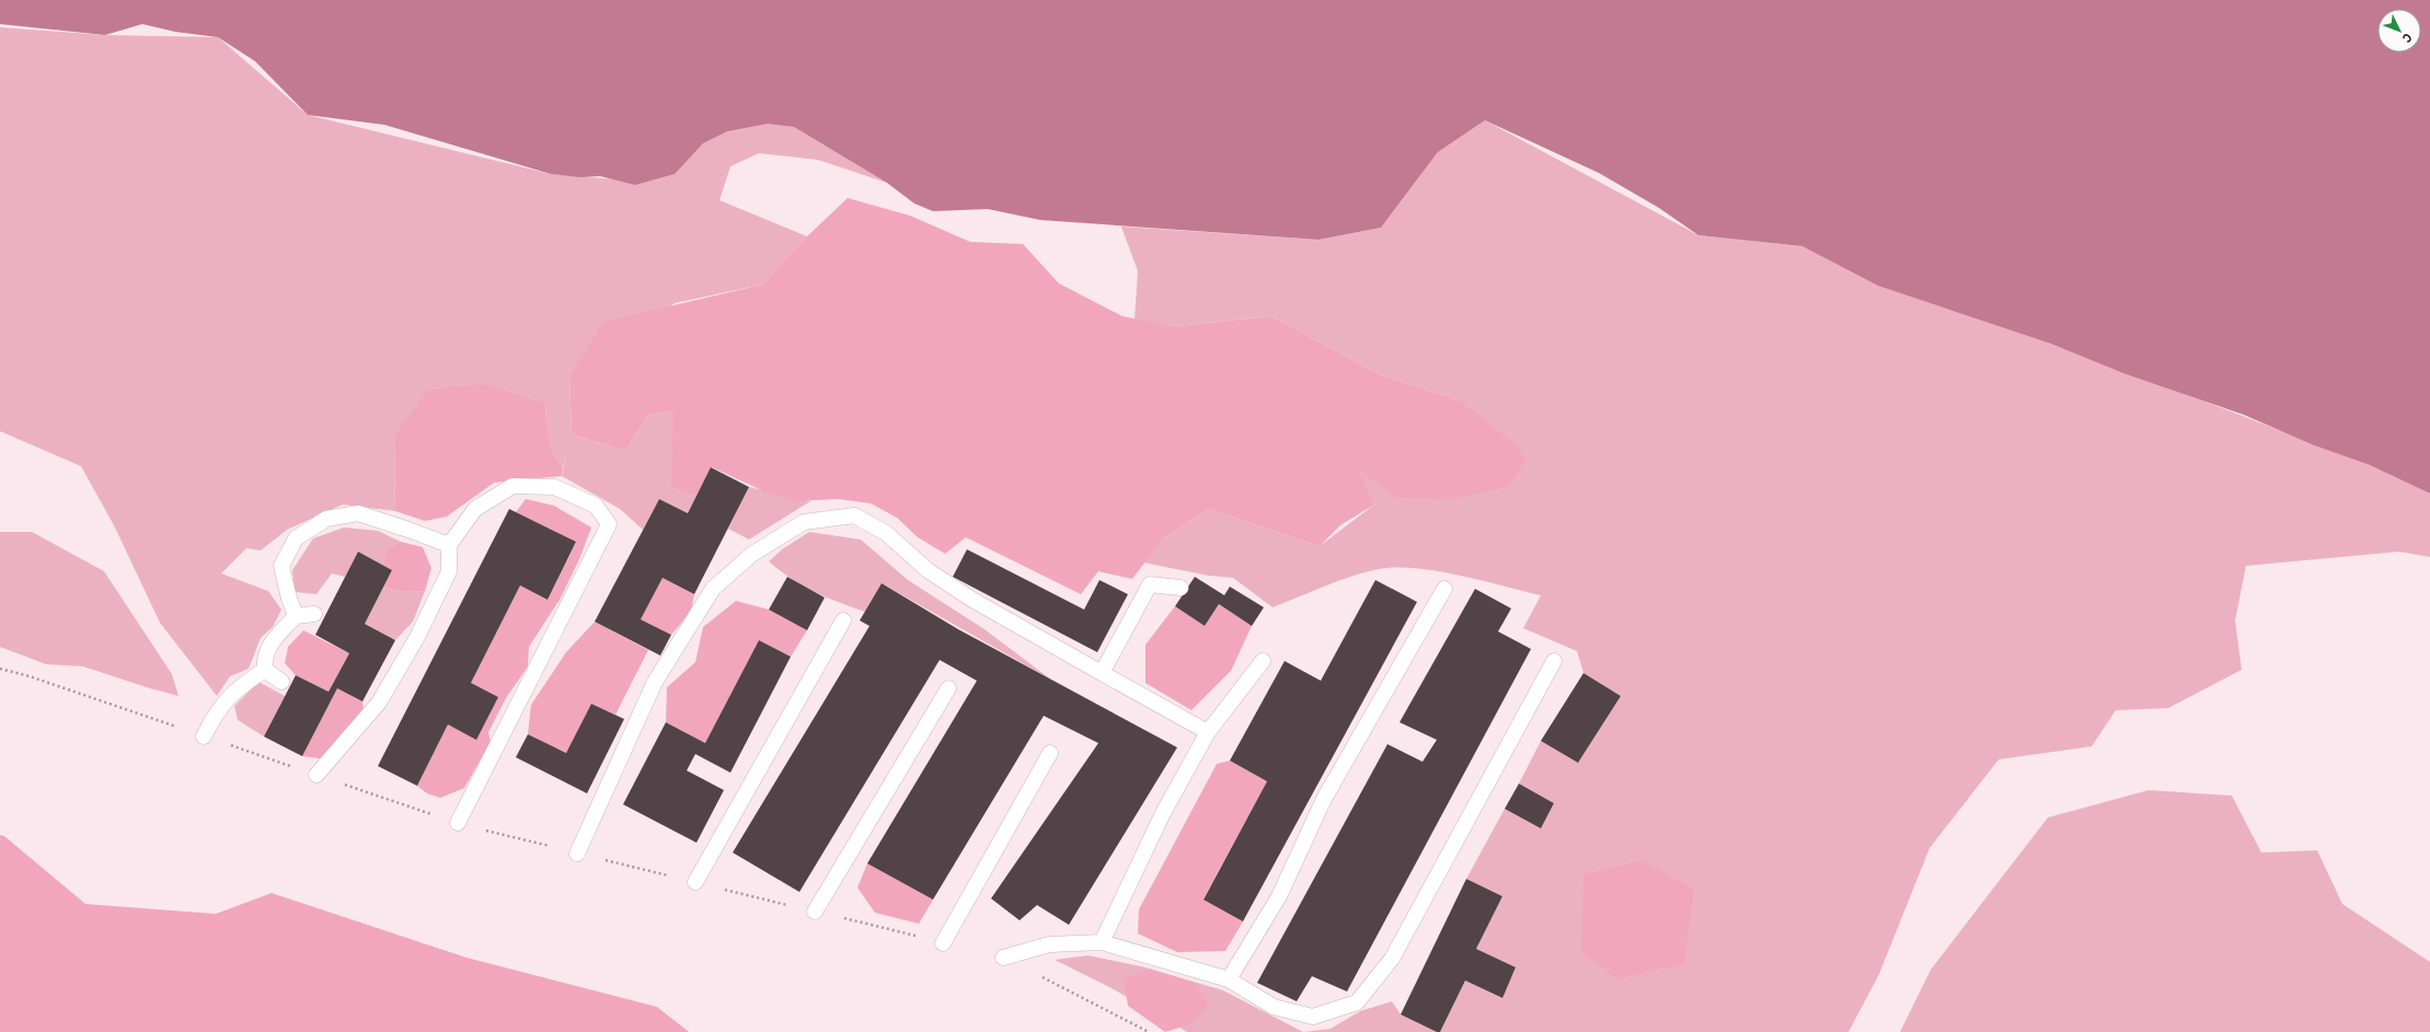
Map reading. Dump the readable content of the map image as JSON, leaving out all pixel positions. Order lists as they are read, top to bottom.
{
  "north": "bottom right"
}
